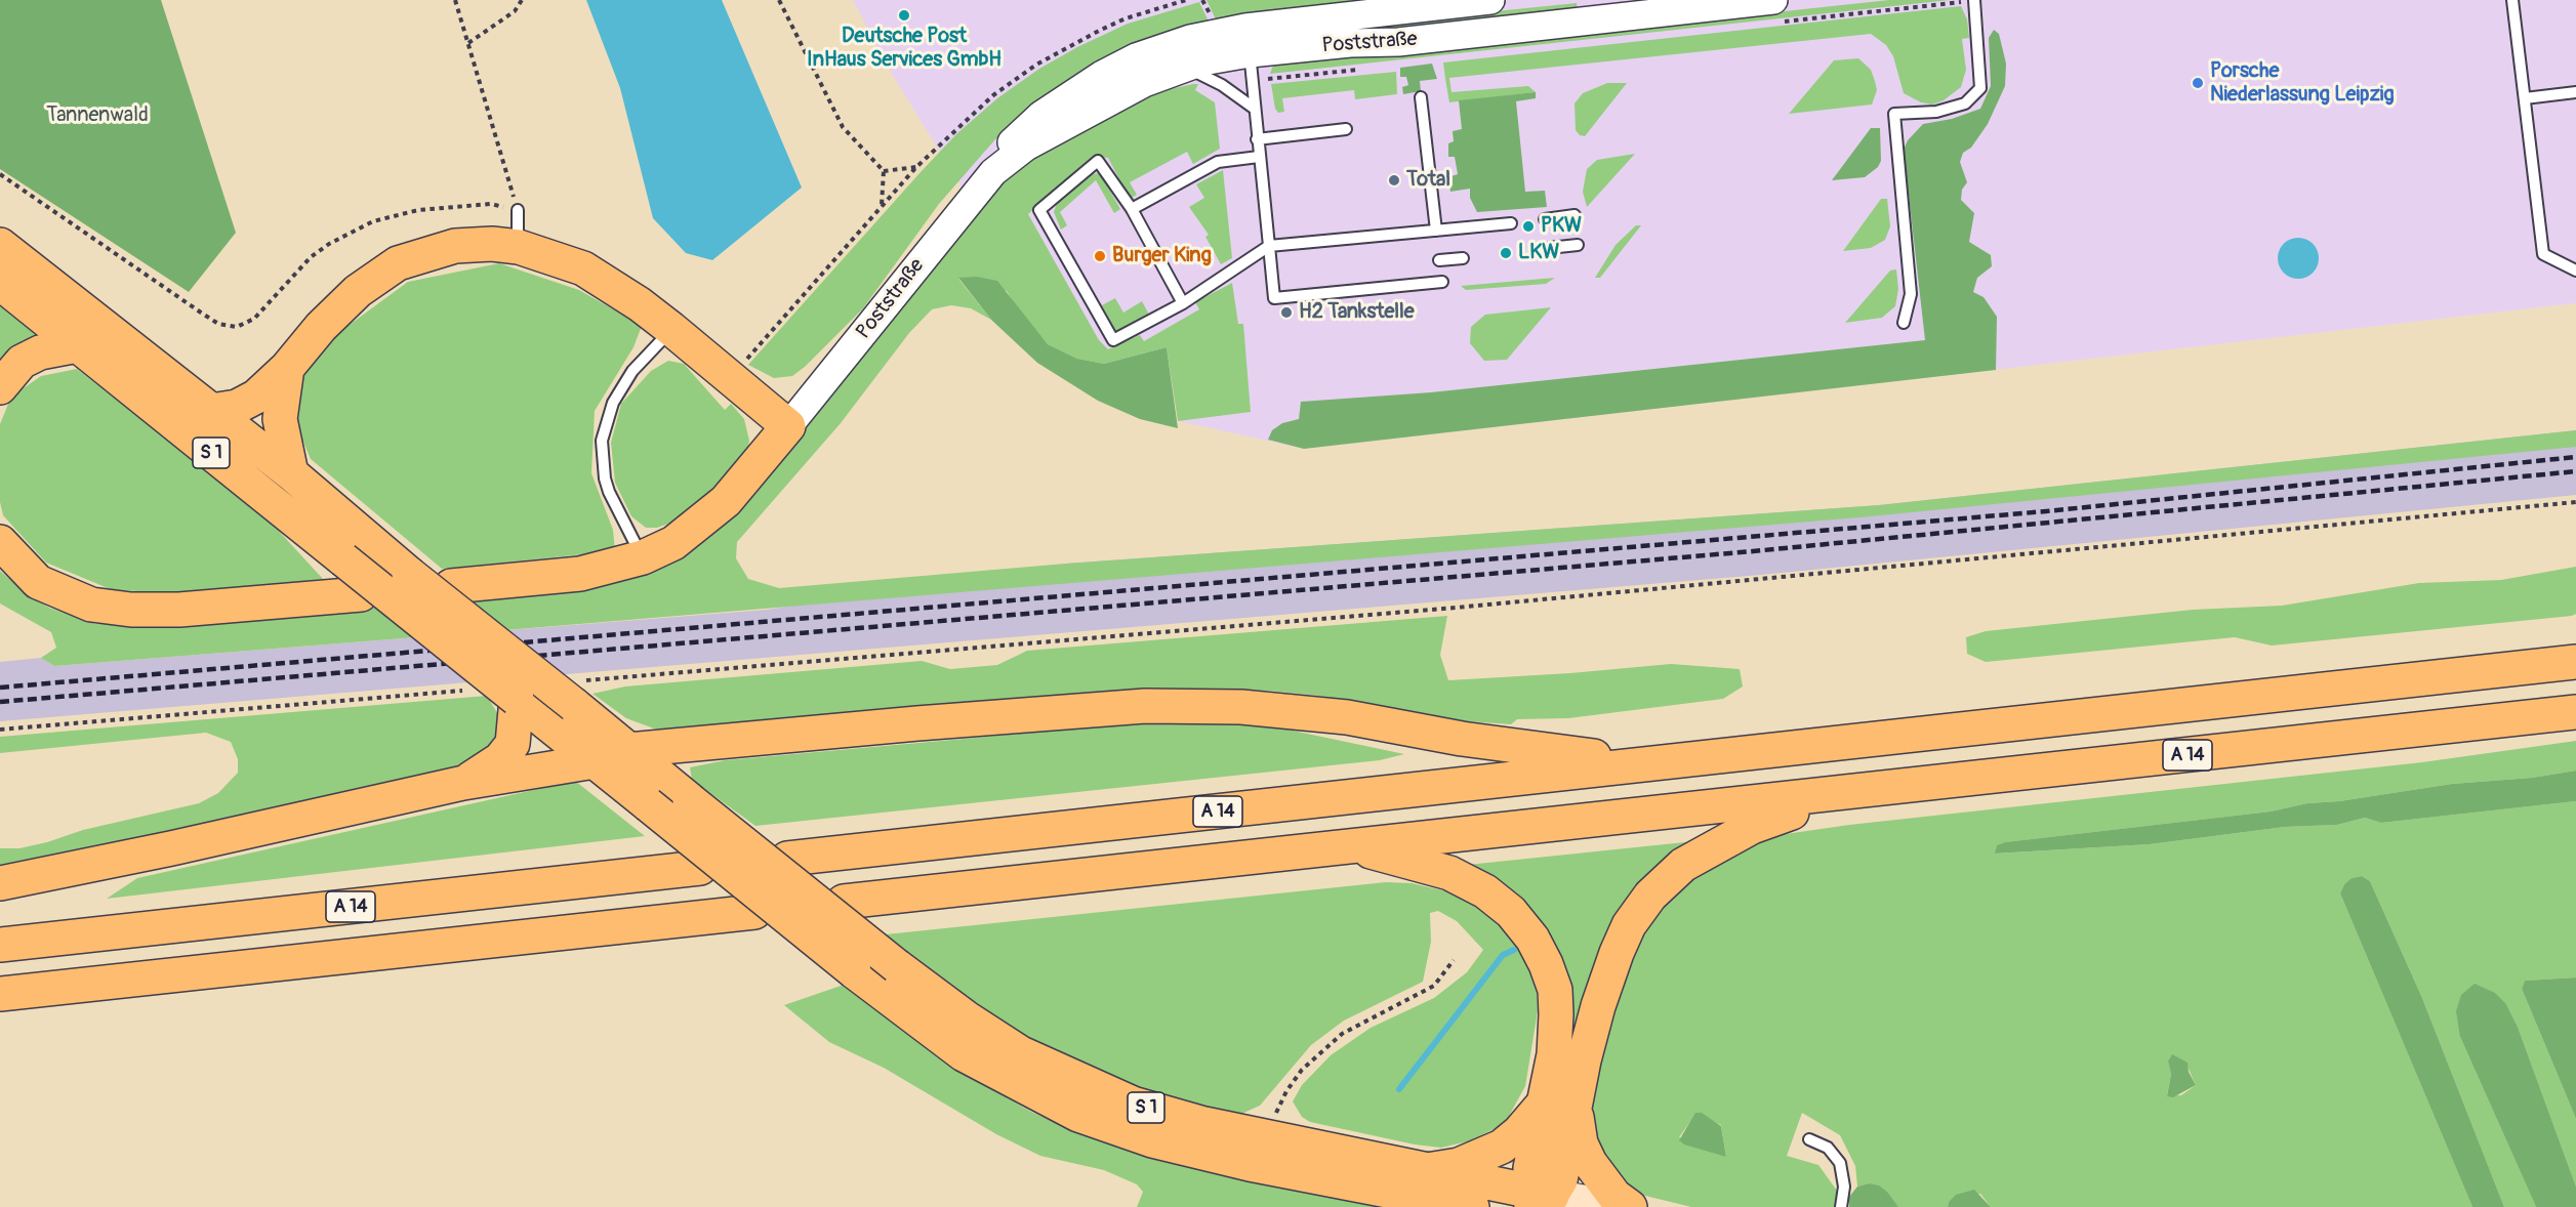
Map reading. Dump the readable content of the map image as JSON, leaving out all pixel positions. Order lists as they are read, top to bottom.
{
  "streets": {
    "main road": ["S 1", "A 14"],
    "street": ["Poststraße"]
  },
  "parks": ["Tannenwald"],
  "places": [
    "Deutsche Post InHaus Services GmbH",
    "Porsche Niederlassung Leipzig",
    "Total",
    "PKW",
    "LKW",
    "Burger King",
    "H2 Tankstelle"
  ]
}
